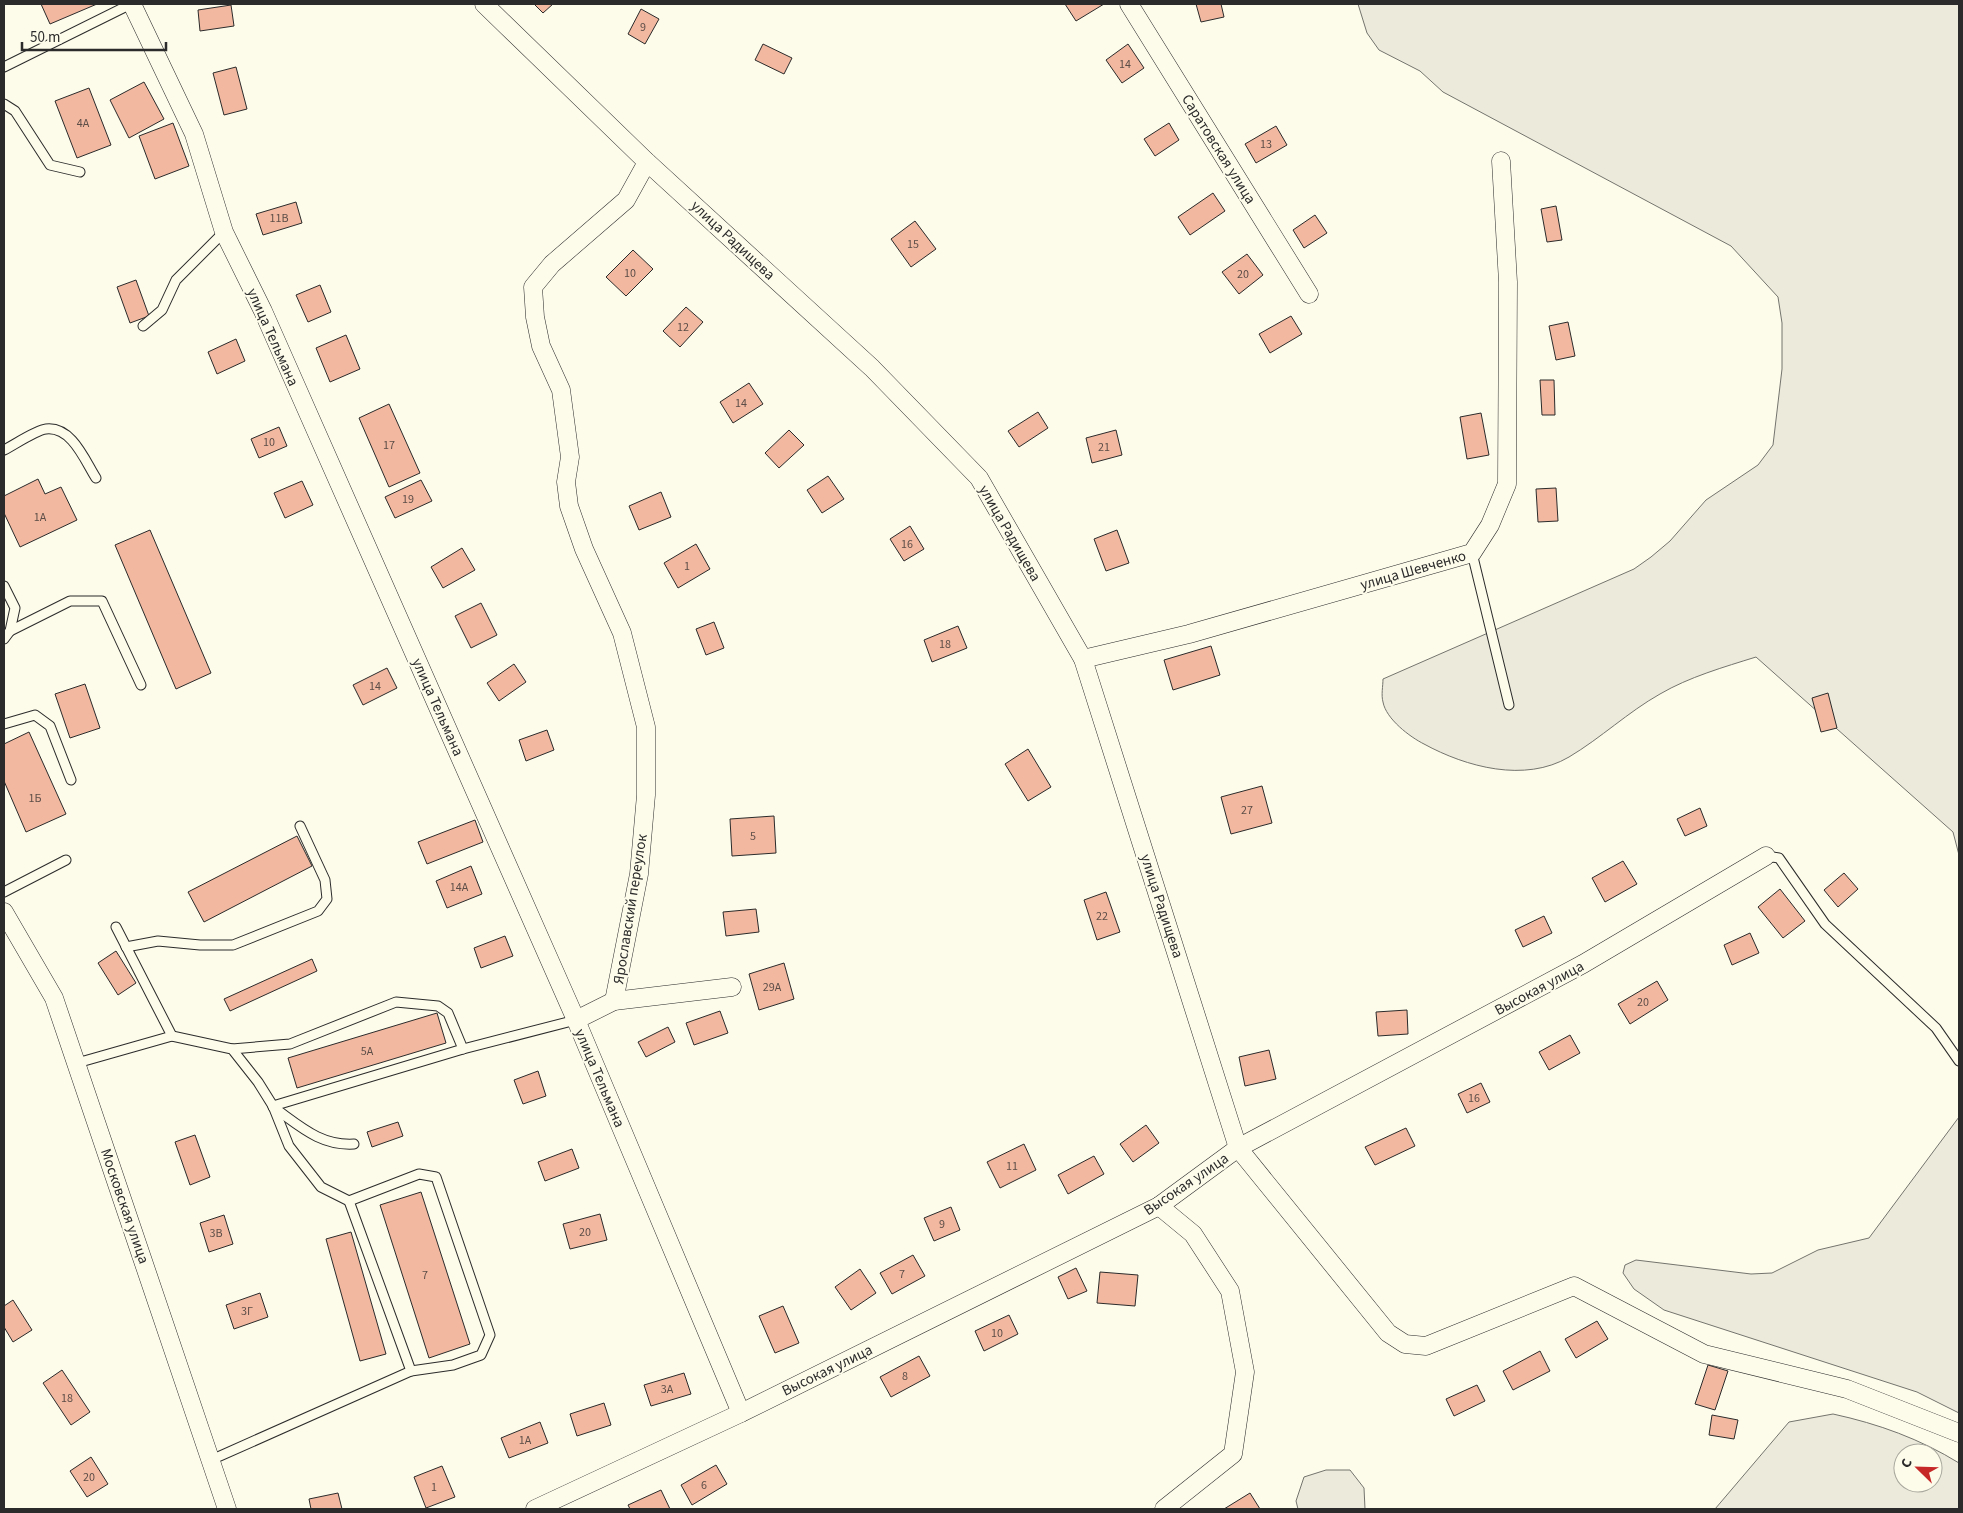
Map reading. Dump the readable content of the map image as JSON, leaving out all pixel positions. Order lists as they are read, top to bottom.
{
  "streets": {
    "street": [
      "Саратовская улица",
      "улица Радищева",
      "улица Тельмана",
      "улица Шевченко",
      "Ярославский переулок",
      "Высокая улица",
      "Московская улица"
    ]
  },
  "crossings": [
    ["улица Радищева", "улица Шевченко"],
    ["улица Радищева", "Ярославский переулок"],
    ["улица Радищева", "Высокая улица"],
    ["улица Тельмана", "Высокая улица"]
  ],
  "house_numbers": [
    "9",
    "14",
    "4А",
    "13",
    "11В",
    "15",
    "10",
    "20",
    "12",
    "14",
    "10",
    "17",
    "21",
    "19",
    "1А",
    "16",
    "1",
    "18",
    "14",
    "1Б",
    "27",
    "5",
    "14А",
    "22",
    "29А",
    "20",
    "5А",
    "16",
    "11",
    "9",
    "20",
    "3В",
    "7",
    "7",
    "3Г",
    "10",
    "8",
    "3А",
    "18",
    "1А",
    "20",
    "6",
    "1"
  ],
  "scale_bar": "50 m",
  "north": "top left"
}
